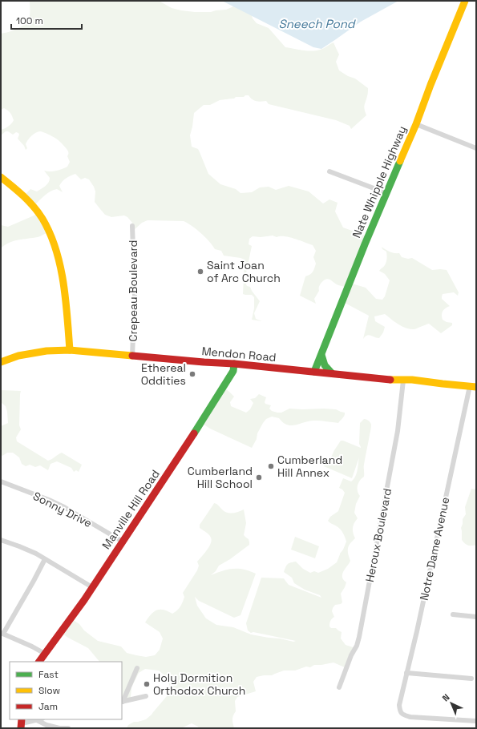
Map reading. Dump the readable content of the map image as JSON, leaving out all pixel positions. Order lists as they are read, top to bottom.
{
  "streets": {
    "main road": ["Nate Whipple Highway", "Mendon Road", "Manville Hill Road"],
    "street": [
      "Crepeau Boulevard",
      "Sonny Drive",
      "Heroux Boulevard",
      "Notre Dame Avenue"
    ]
  },
  "crossings": [
    ["Nate Whipple Highway", "Mendon Road"],
    ["Crepeau Boulevard", "Mendon Road"],
    ["Mendon Road", "Manville Hill Road"],
    ["Mendon Road", "Heroux Boulevard"],
    ["Mendon Road", "Notre Dame Avenue"],
    ["Sonny Drive", "Manville Hill Road"]
  ],
  "water": ["Sneech Pond"],
  "places": [
    "Saint Joan of Arc Church",
    "Ethereal Oddities",
    "Cumberland Hill Annex",
    "Cumberland Hill School",
    "Holy Dormition Orthodox Church"
  ],
  "legend": ["Fast", "Slow", "Jam"],
  "scale_bar": "100 m",
  "north": "top left"
}
